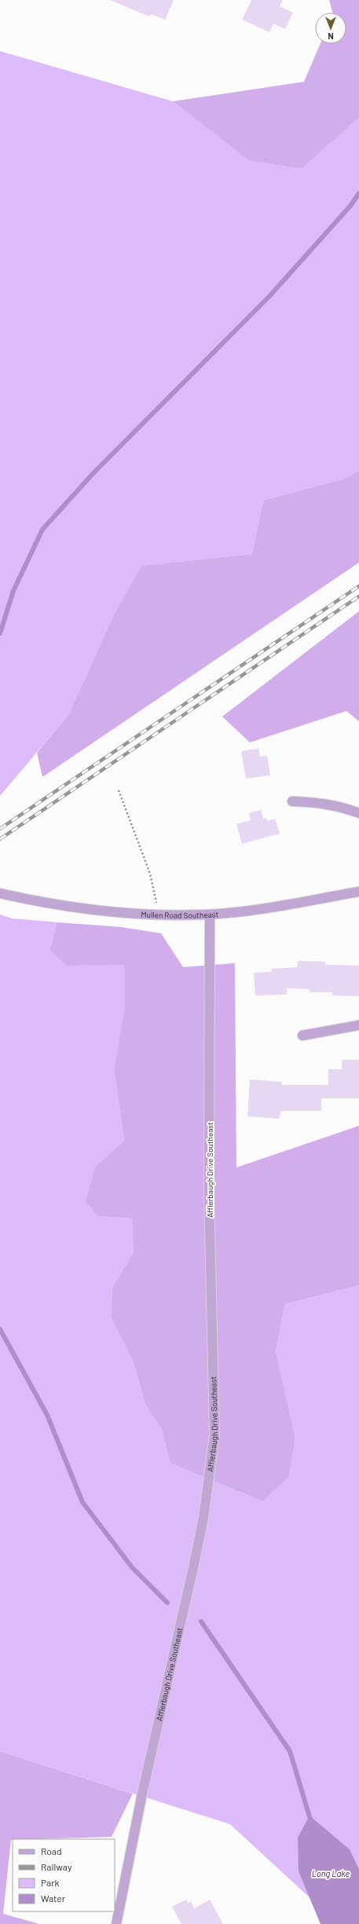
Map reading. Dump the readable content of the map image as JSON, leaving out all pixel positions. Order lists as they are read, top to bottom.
{
  "streets": {
    "street": ["Mullen Road Southeast", "Afflerbaugh Drive Southeast"]
  },
  "crossings": [
    ["Mullen Road Southeast", "Afflerbaugh Drive Southeast"]
  ],
  "water": ["Long Lake"],
  "legend": [
    "Road",
    "Railway",
    "Park",
    "Water"
  ],
  "north": "bottom"
}
